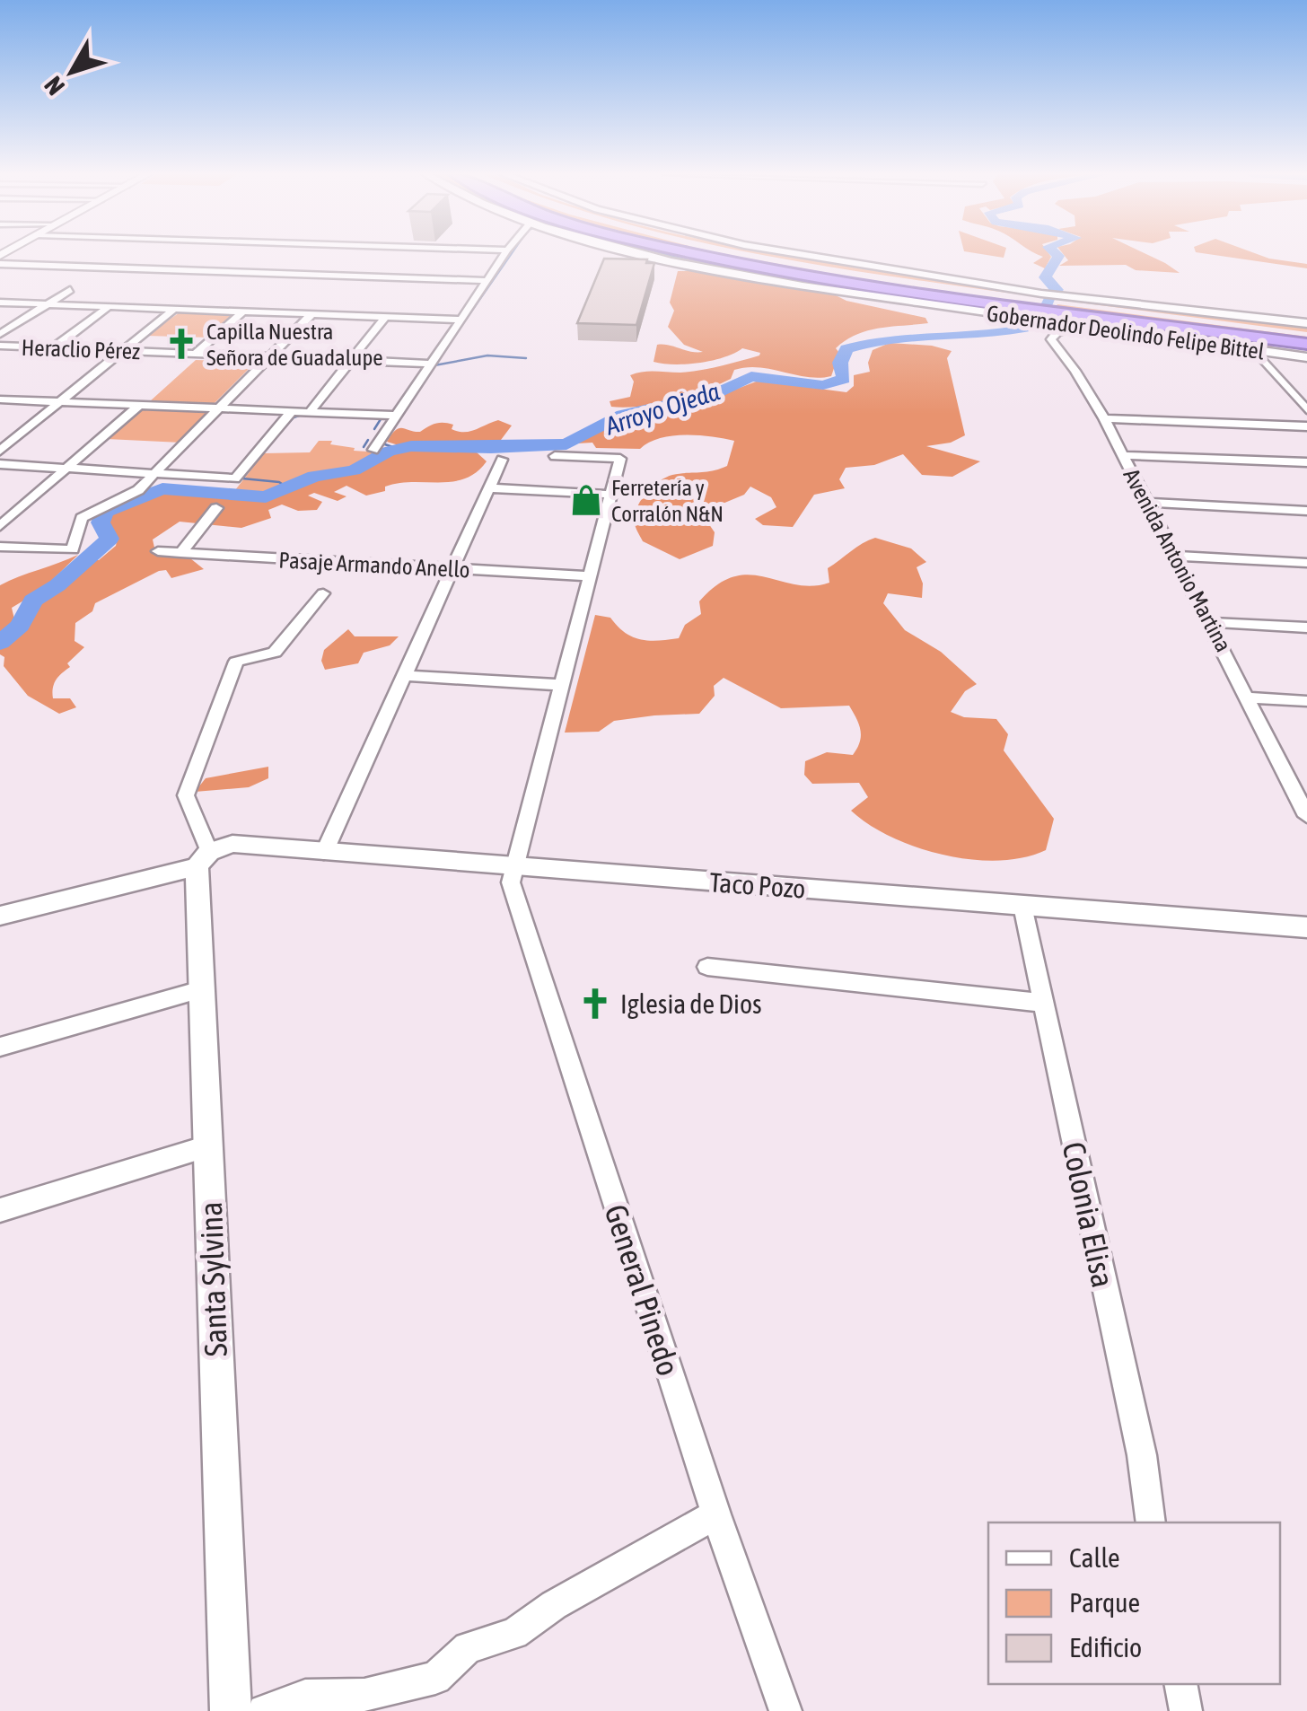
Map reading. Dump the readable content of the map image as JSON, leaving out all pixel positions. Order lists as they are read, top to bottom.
{
  "streets": {
    "street": [
      "Gobernador Deolindo Felipe Bittel",
      "Heraclio Pérez",
      "Avenida Antonio Martina",
      "Pasaje Armando Anello",
      "Taco Pozo",
      "Colonia Elisa",
      "Santa Sylvina",
      "General Pinedo"
    ]
  },
  "crossings": [
    ["Gobernador Deolindo Felipe Bittel", "Avenida Antonio Martina"],
    ["Taco Pozo", "Colonia Elisa"],
    ["Taco Pozo", "Santa Sylvina"],
    ["Taco Pozo", "General Pinedo"]
  ],
  "water": ["Arroyo Ojeda"],
  "places": {
    "church": ["Capilla Nuestra Señora de Guadalupe", "Iglesia de Dios"],
    "shop": ["Ferretería y Corralón N&N"]
  },
  "legend": ["Calle", "Parque", "Edificio"],
  "north": "bottom left"
}
